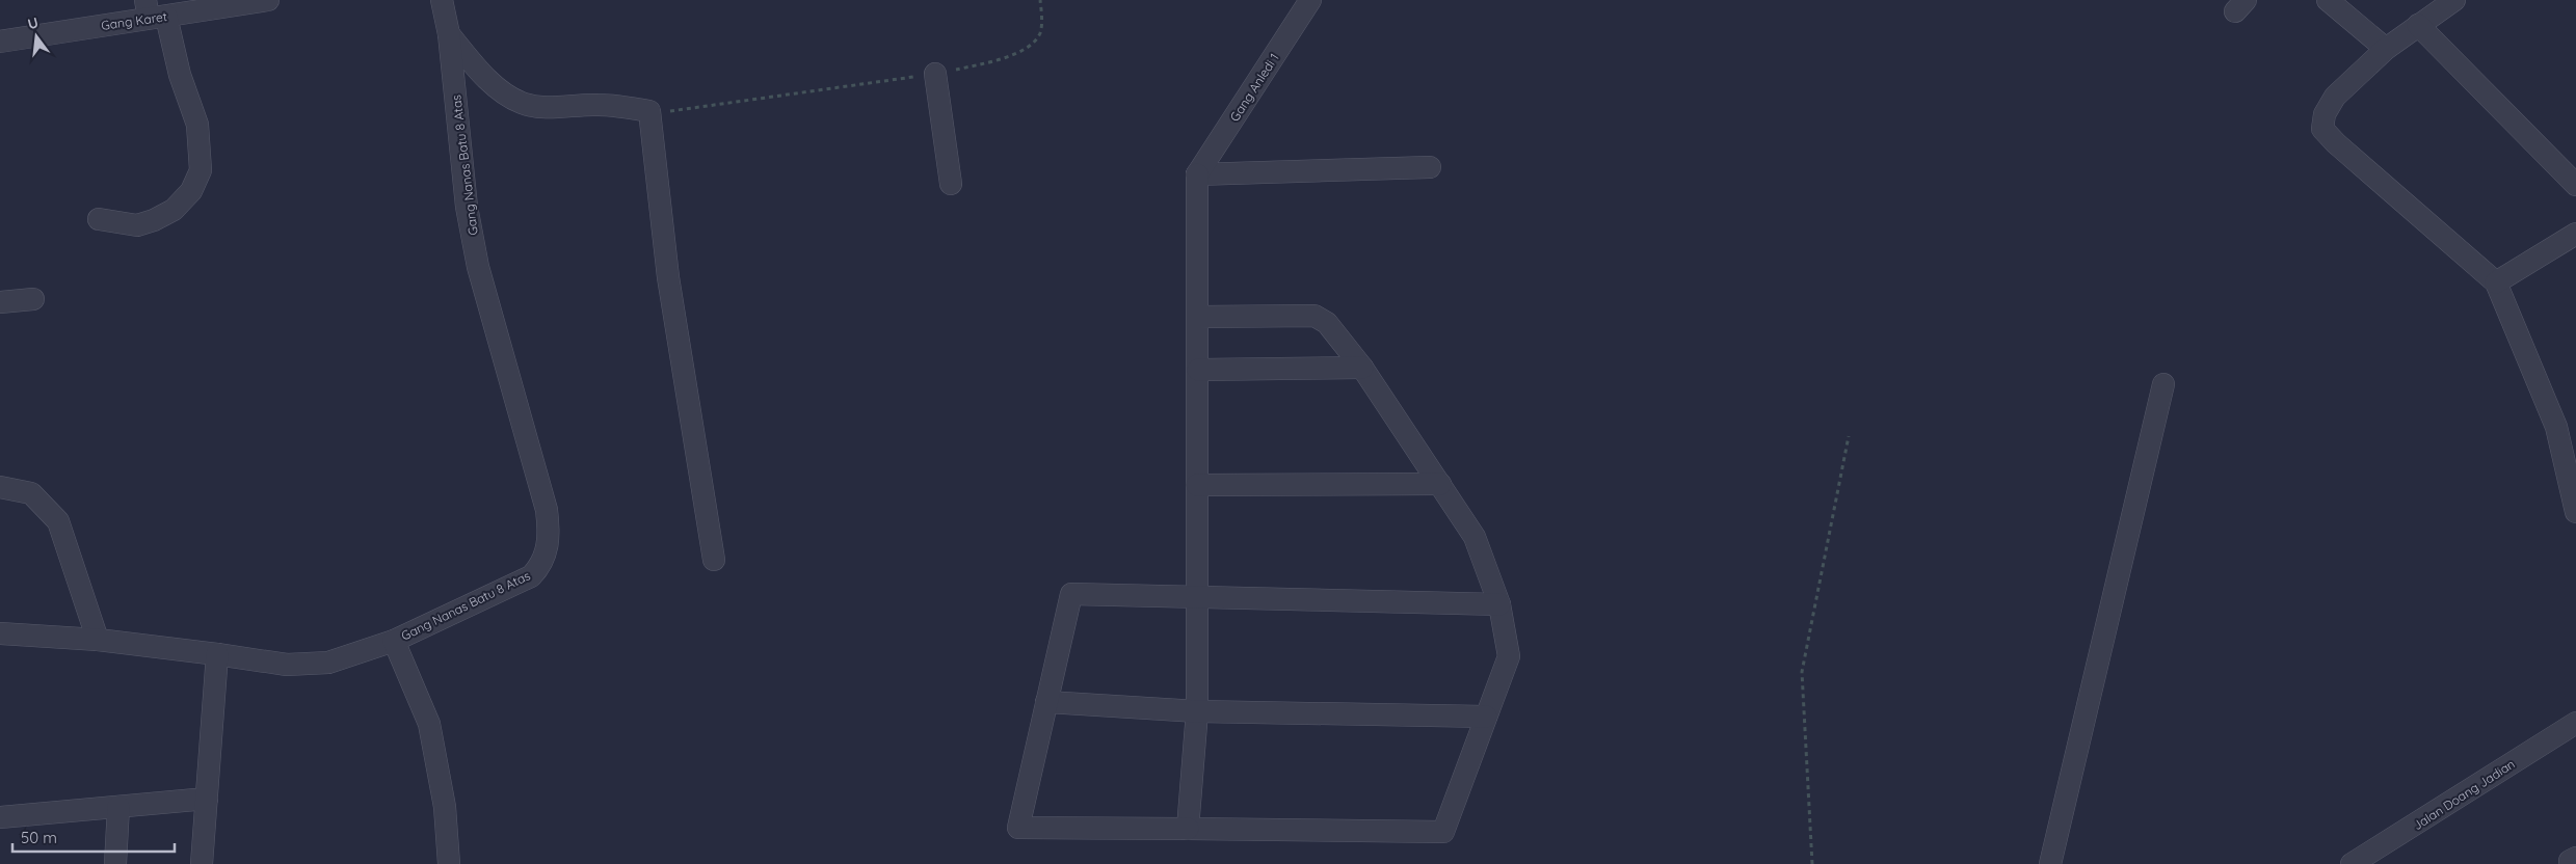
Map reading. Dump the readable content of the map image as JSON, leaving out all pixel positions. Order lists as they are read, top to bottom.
{
  "streets": {
    "street": [
      "Gang Karet",
      "Gang Anledi 1",
      "Gang Nanas Batu 8 Atas",
      "Jalan Doang Jadian"
    ]
  },
  "scale_bar": "50 m",
  "north": "top"
}
